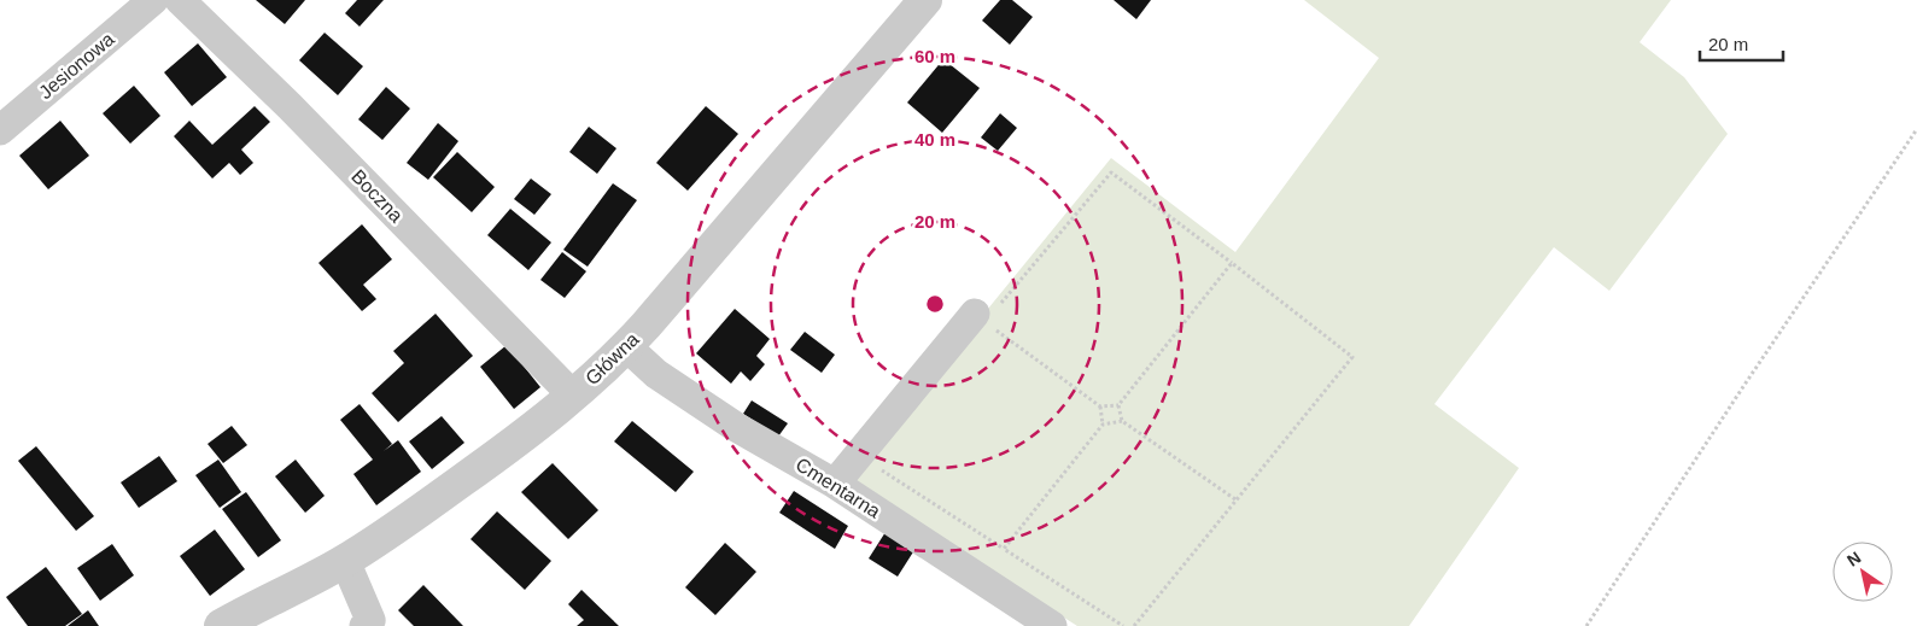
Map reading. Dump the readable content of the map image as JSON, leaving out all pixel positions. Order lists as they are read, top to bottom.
{
  "streets": {
    "street": [
      "Jesionowa",
      "Boczna",
      "Główna",
      "Cmentarna"
    ]
  },
  "crossings": [
    ["Boczna", "Główna"],
    ["Główna", "Cmentarna"]
  ],
  "scale_bar": "20 m",
  "north": "top left",
  "rings": ["60 m", "40 m", "20 m"]
}
